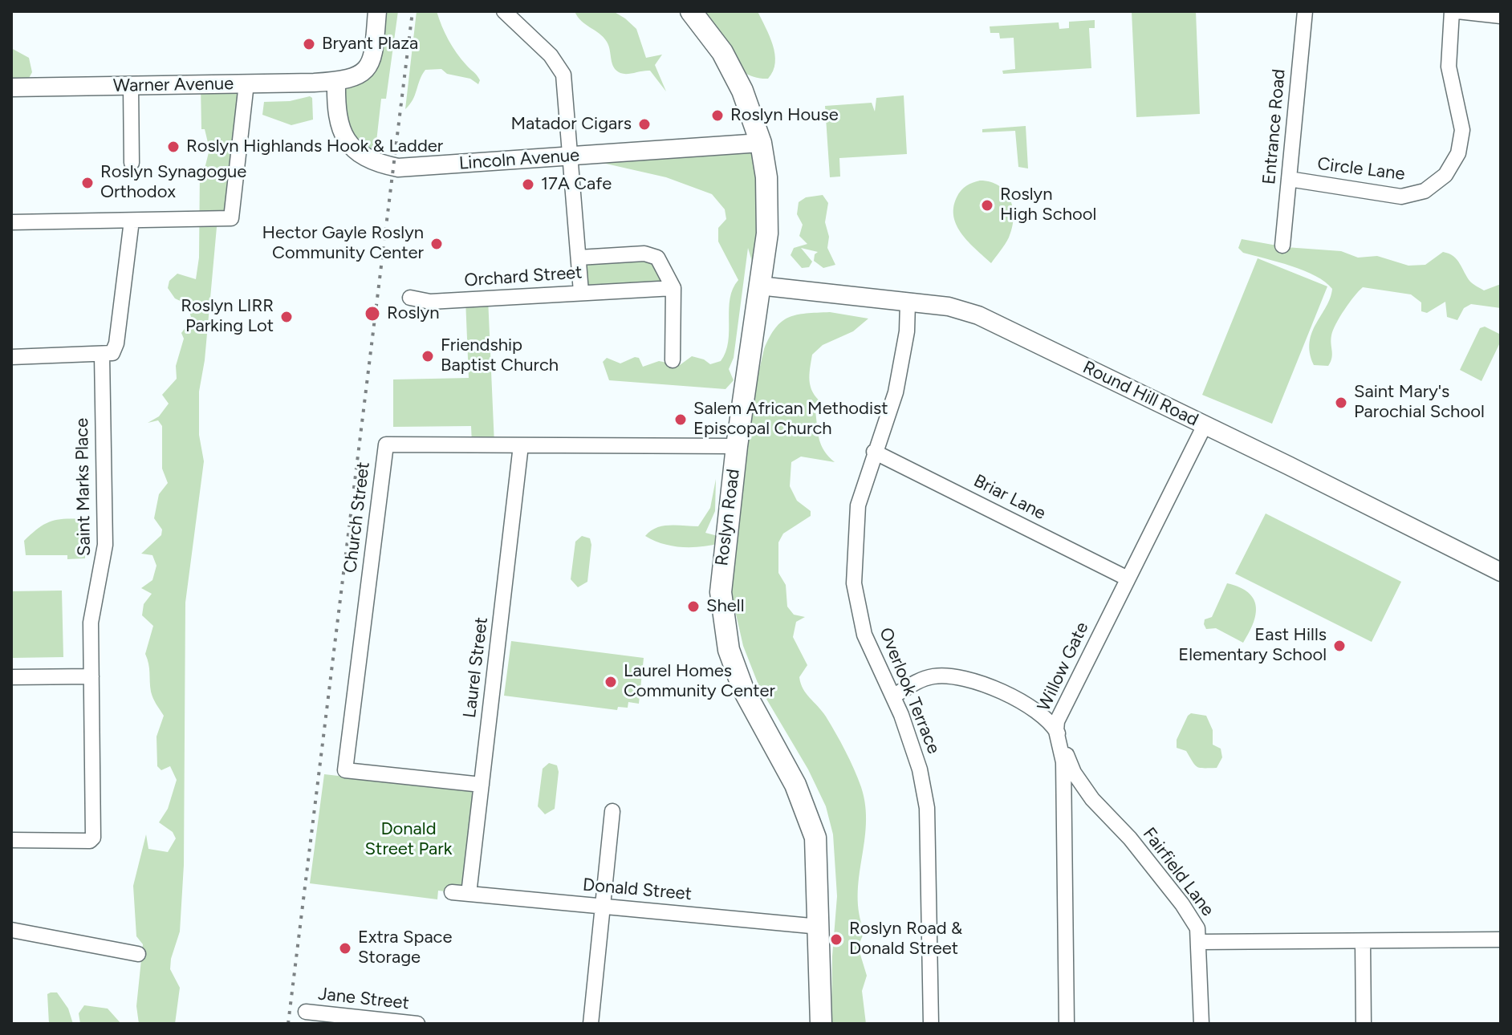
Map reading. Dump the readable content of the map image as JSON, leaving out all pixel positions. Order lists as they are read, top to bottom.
{
  "streets": {
    "main road": ["Roslyn Road"],
    "street": [
      "Warner Avenue",
      "Entrance Road",
      "Lincoln Avenue",
      "Circle Lane",
      "Orchard Street",
      "Round Hill Road",
      "Saint Marks Place",
      "Briar Lane",
      "Church Street",
      "Willow Gate",
      "Laurel Street",
      "Overlook Terrace",
      "Fairfield Lane",
      "Donald Street",
      "Jane Street"
    ]
  },
  "crossings": [
    ["Warner Avenue", "Lincoln Avenue"],
    ["Entrance Road", "Circle Lane"],
    ["Lincoln Avenue", "Roslyn Road"],
    ["Round Hill Road", "Roslyn Road"],
    ["Round Hill Road", "Willow Gate"],
    ["Round Hill Road", "Overlook Terrace"],
    ["Briar Lane", "Willow Gate"],
    ["Briar Lane", "Overlook Terrace"],
    ["Church Street", "Roslyn Road"],
    ["Church Street", "Laurel Street"],
    ["Roslyn Road", "Donald Street"],
    ["Willow Gate", "Fairfield Lane"],
    ["Laurel Street", "Donald Street"],
    ["Overlook Terrace", "Fairfield Lane"]
  ],
  "parks": ["Donald Street Park"],
  "places": [
    "Bryant Plaza",
    "Roslyn House",
    "Matador Cigars",
    "Roslyn Highlands Hook & Ladder",
    "Roslyn Synagogue Orthodox",
    "17A Cafe",
    "Roslyn High School",
    "Hector Gayle Roslyn Community Center",
    "Roslyn",
    "Roslyn LIRR Parking Lot",
    "Friendship Baptist Church",
    "Saint Mary's Parochial School",
    "Salem African Methodist Episcopal Church",
    "Shell",
    "East Hills Elementary School",
    "Laurel Homes Community Center",
    "Roslyn Road & Donald Street",
    "Extra Space Storage"
  ]
}
